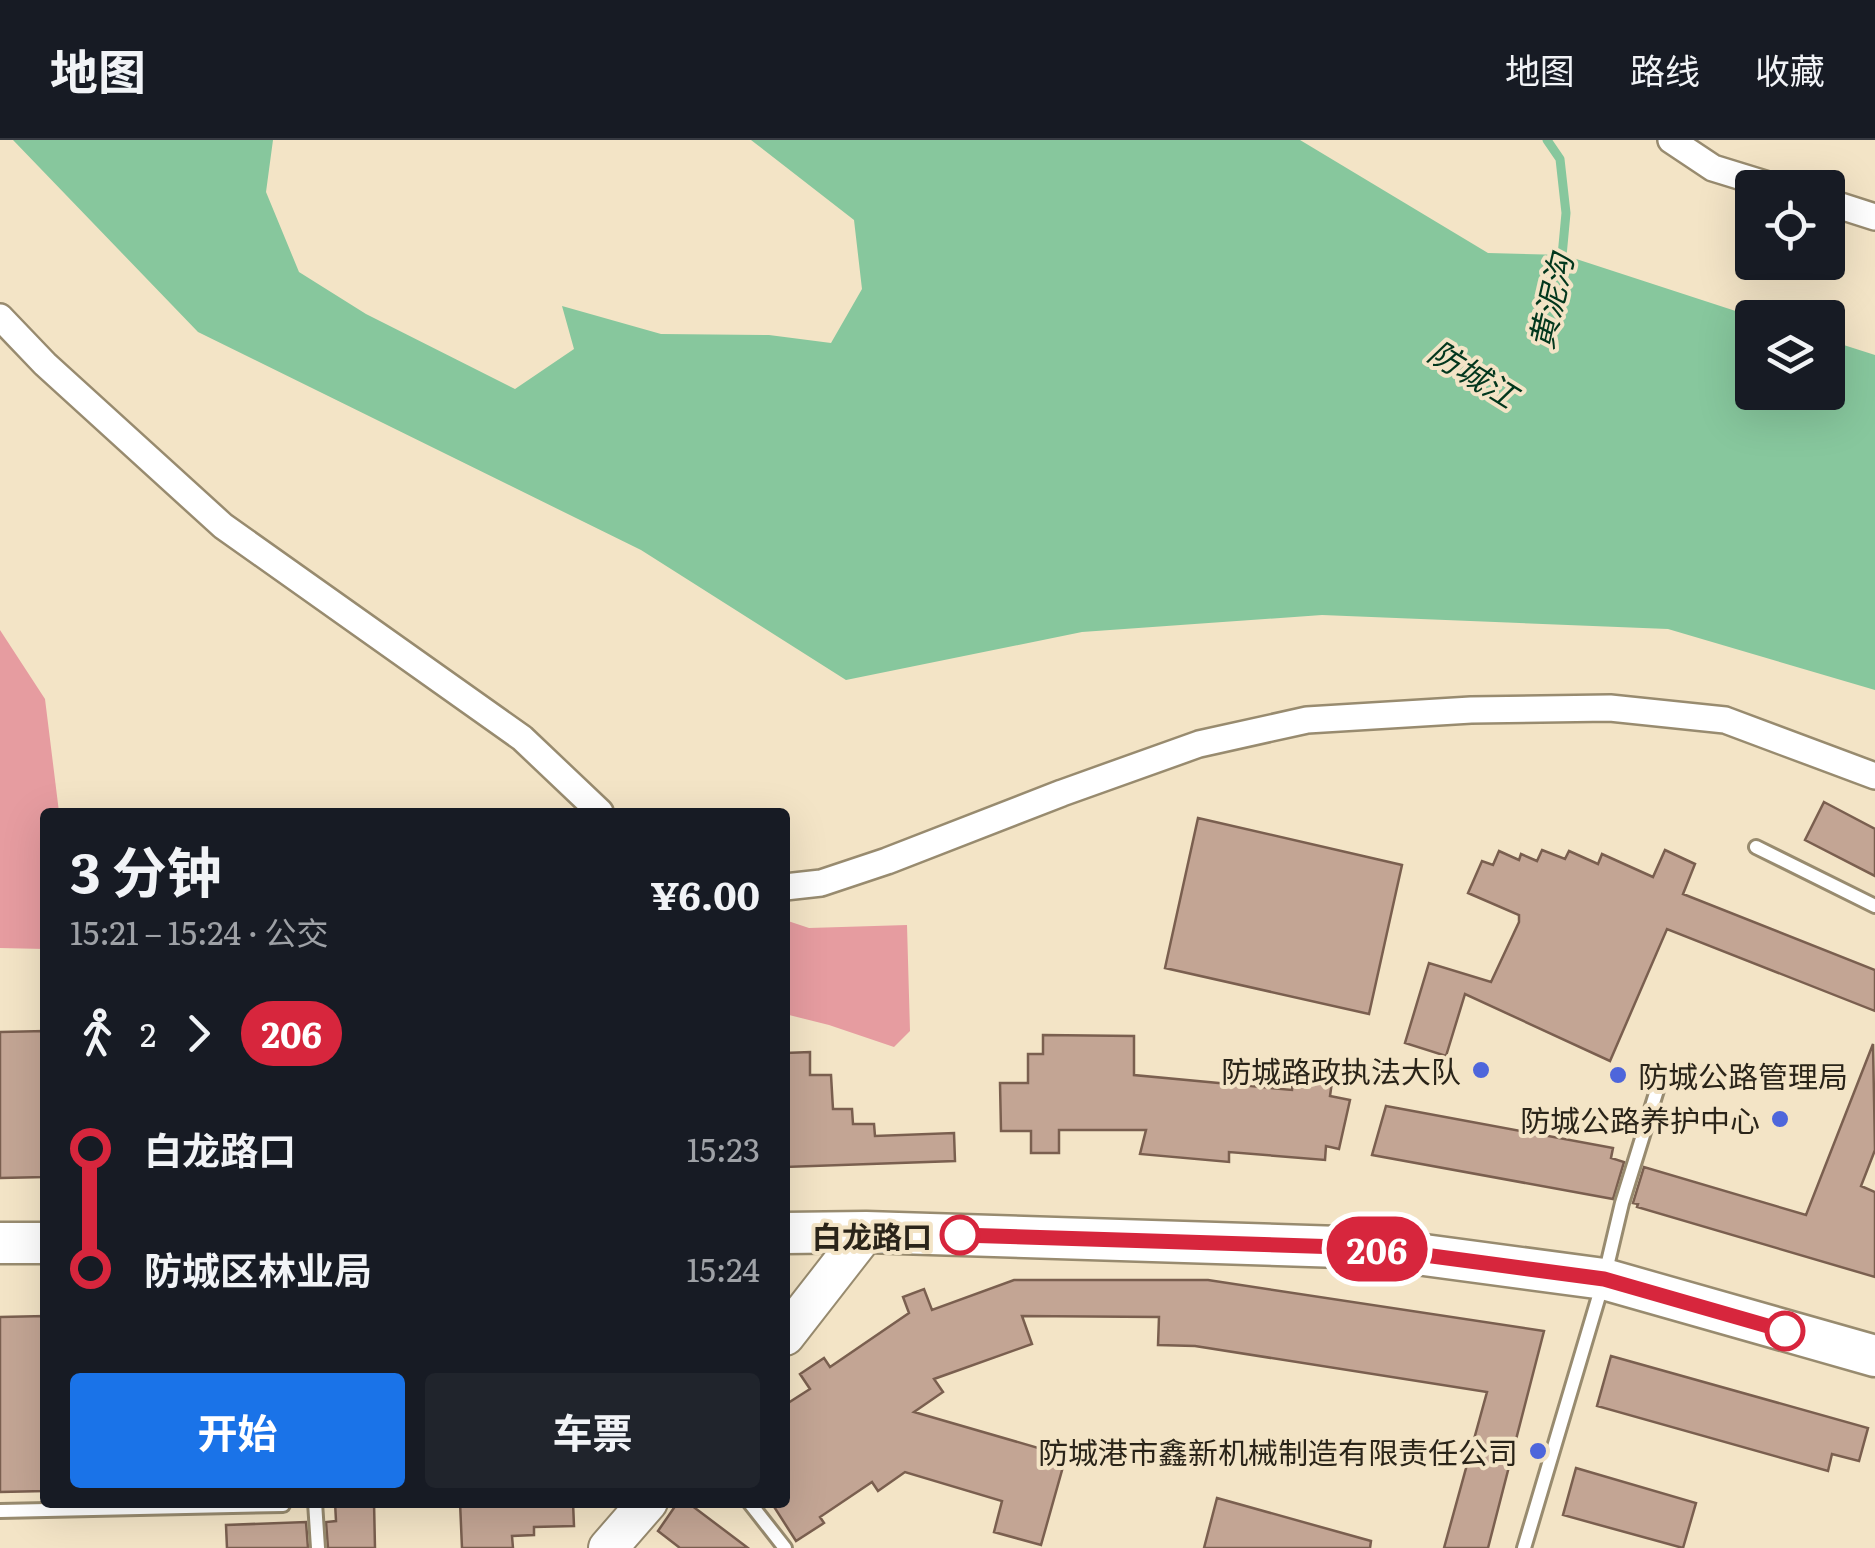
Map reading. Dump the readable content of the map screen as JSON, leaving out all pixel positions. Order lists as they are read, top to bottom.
{
  "water": ["黄泥沟", "防城江"],
  "places": [
    "防城路政执法大队",
    "防城公路管理局",
    "防城公路养护中心",
    "白龙路口",
    "防城港市鑫新机械制造有限责任公司"
  ],
  "lines": ["bus line 206"],
  "page": {
    "header": "地图",
    "nav": ["地图", "路线", "收藏"],
    "on_map": "206",
    "heading": ["3 分钟", "15:21 – 15:24 · 公交", "¥6.00"],
    "legs": ["2", "206"],
    "list": [
      {
        "name": "白龙路口",
        "value": "15:23"
      },
      {
        "name": "防城区林业局",
        "value": "15:24"
      }
    ],
    "buttons": ["开始", "车票"]
  }
}
